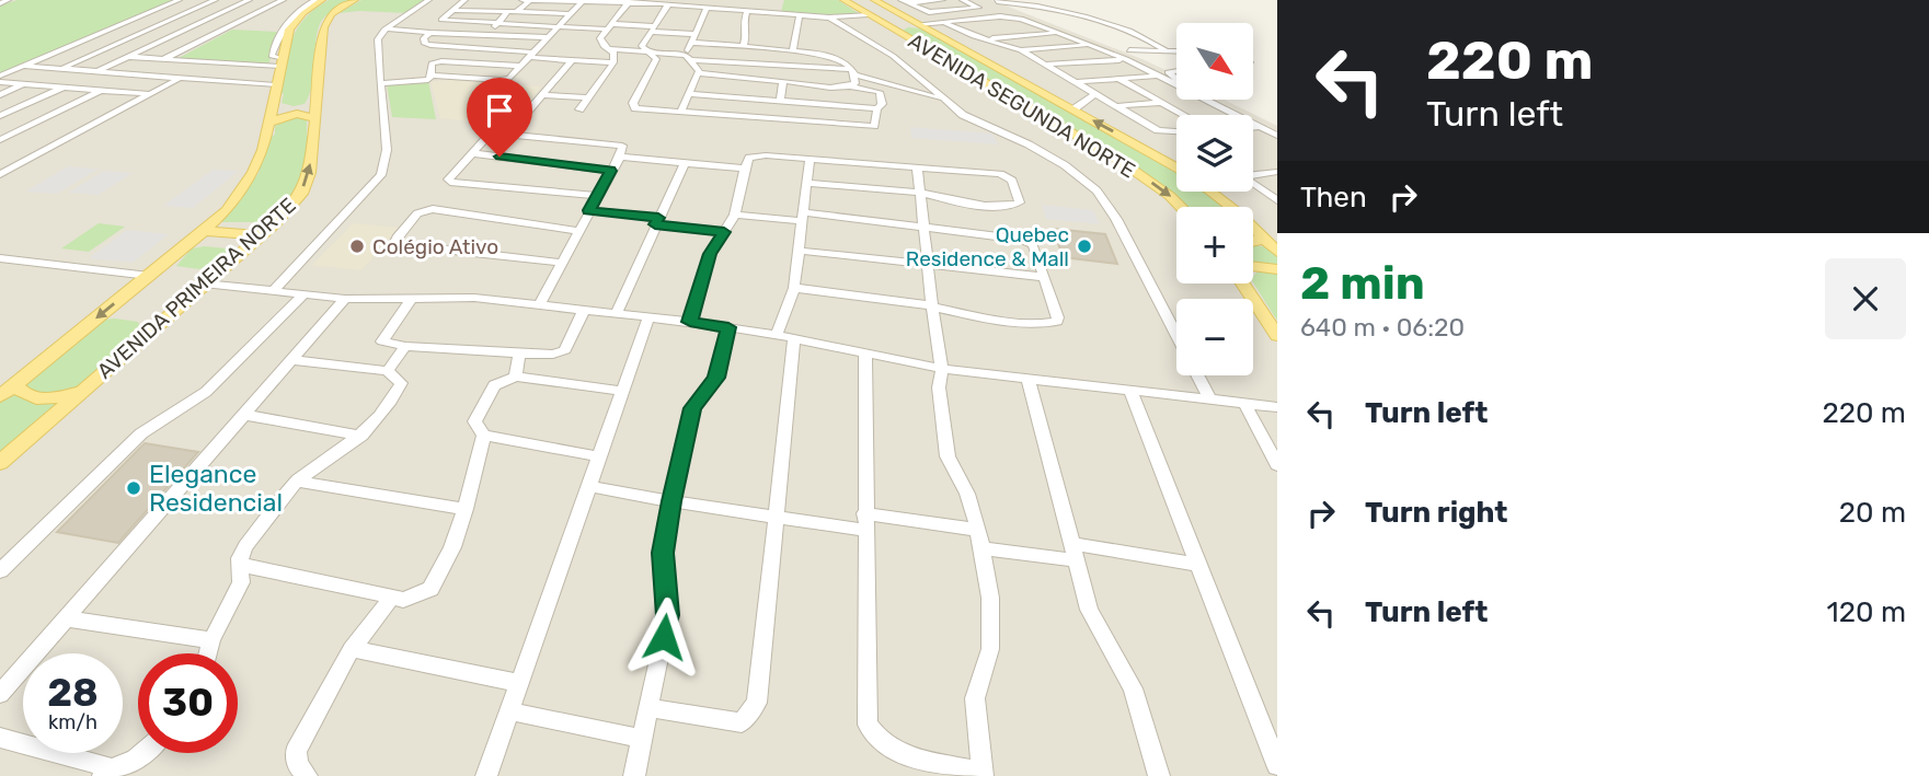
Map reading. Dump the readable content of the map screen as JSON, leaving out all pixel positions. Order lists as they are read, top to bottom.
{
  "streets": {
    "main road": ["AVENIDA SEGUNDA NORTE", "AVENIDA PRIMEIRA NORTE"]
  },
  "places": ["Colégio Ativo", "Quebec Residence & Mall", "Elegance Residencial"],
  "north": "bottom right",
  "page": {
    "turn": ["220 m", "Turn left"],
    "map_buttons": ["+", "−"],
    "then": "Then",
    "heading": ["2 min", "640 m · 06:20"],
    "list": [
      {
        "name": "Turn left",
        "value": "220 m"
      },
      {
        "name": "Turn right",
        "value": "20 m"
      },
      {
        "name": "Turn left",
        "value": "120 m"
      }
    ],
    "speed": "28 km/h",
    "limit": "30"
  }
}
